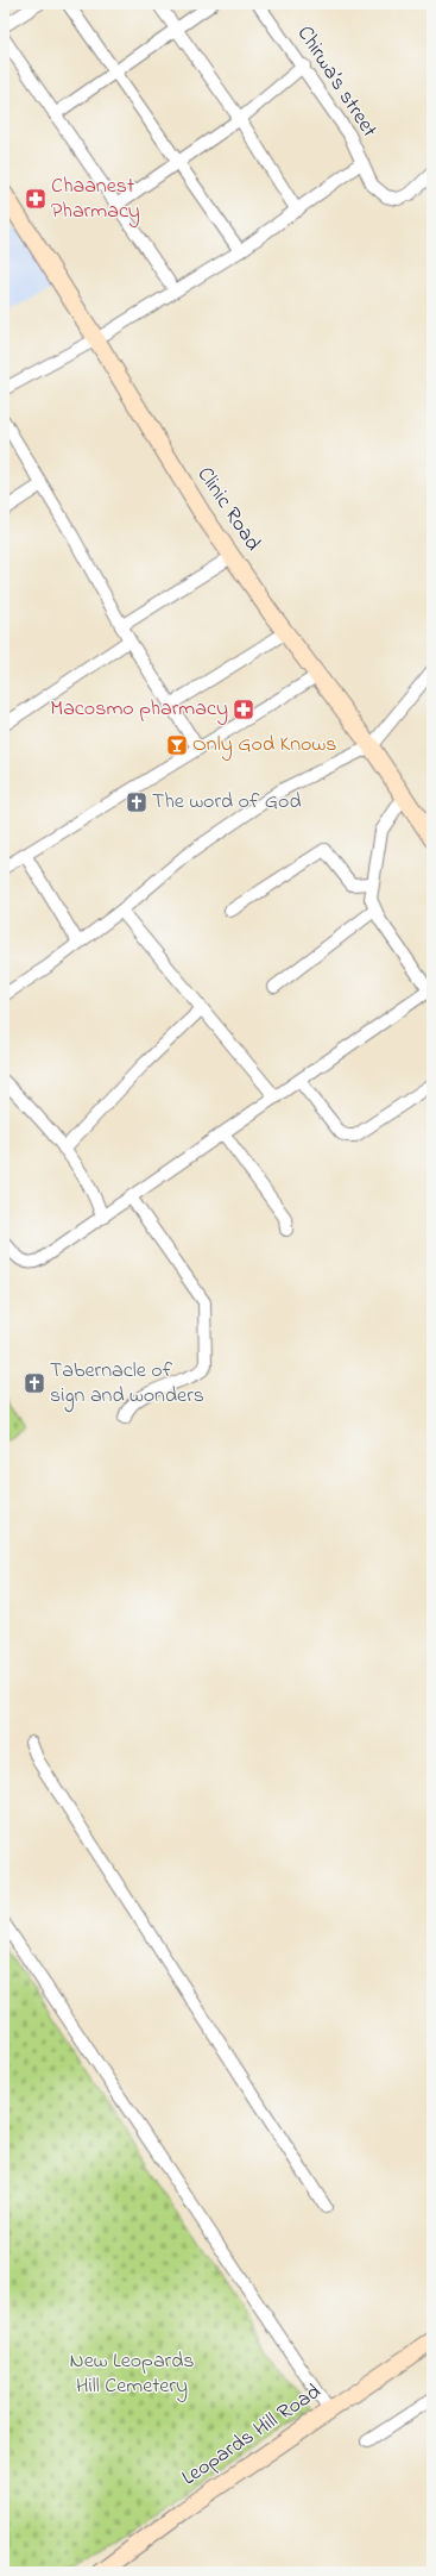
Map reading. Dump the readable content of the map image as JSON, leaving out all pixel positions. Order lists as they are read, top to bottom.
{
  "streets": {
    "street": ["Chirwa’s street", "Clinic Road", "Leopards Hill Road"]
  },
  "parks": ["New Leopards Hill Cemetery"],
  "places": {
    "pharmacy": ["Chaanest Pharmacy", "Macosmo pharmacy"],
    "bar": ["Only God Knows"],
    "church": ["The word of God", "Tabernacle of sign and wonders"]
  }
}
